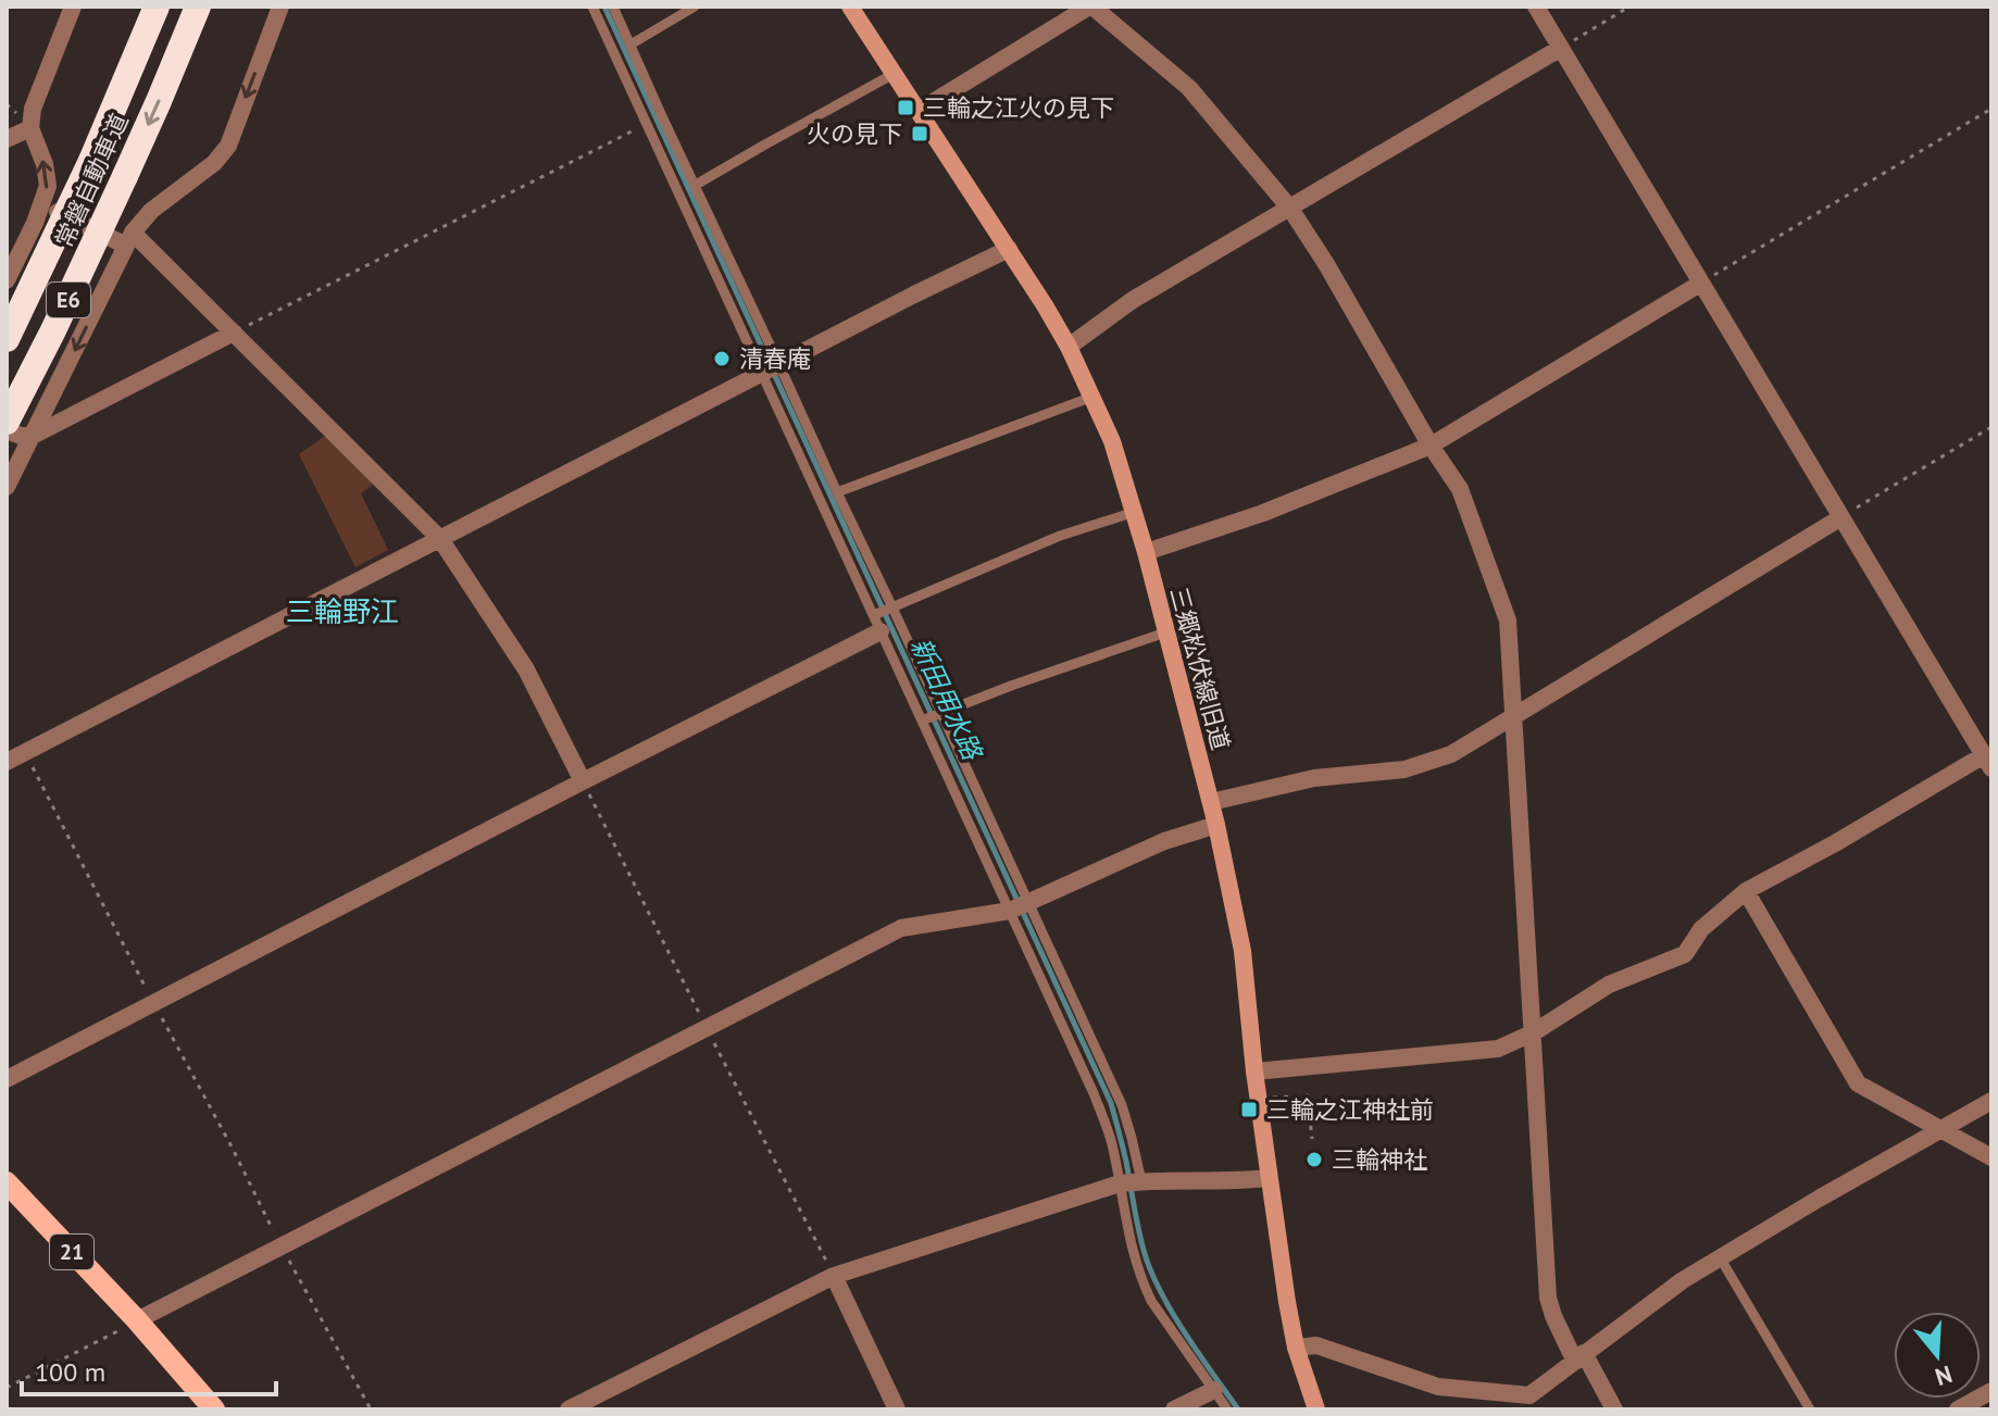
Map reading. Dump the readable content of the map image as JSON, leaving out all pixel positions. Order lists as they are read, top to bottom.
{
  "streets": {
    "highway": ["常磐自動車道", "E6"],
    "main road": ["21"],
    "street": ["三郷松伏線旧道"]
  },
  "districts": ["三輪野江"],
  "water": ["新田用水路"],
  "places": {
    "transit": ["三輪之江火の見下", "火の見下", "三輪之江神社前"],
    "other": ["清春庵", "三輪神社"]
  },
  "scale_bar": "100 m",
  "north": "bottom"
}
